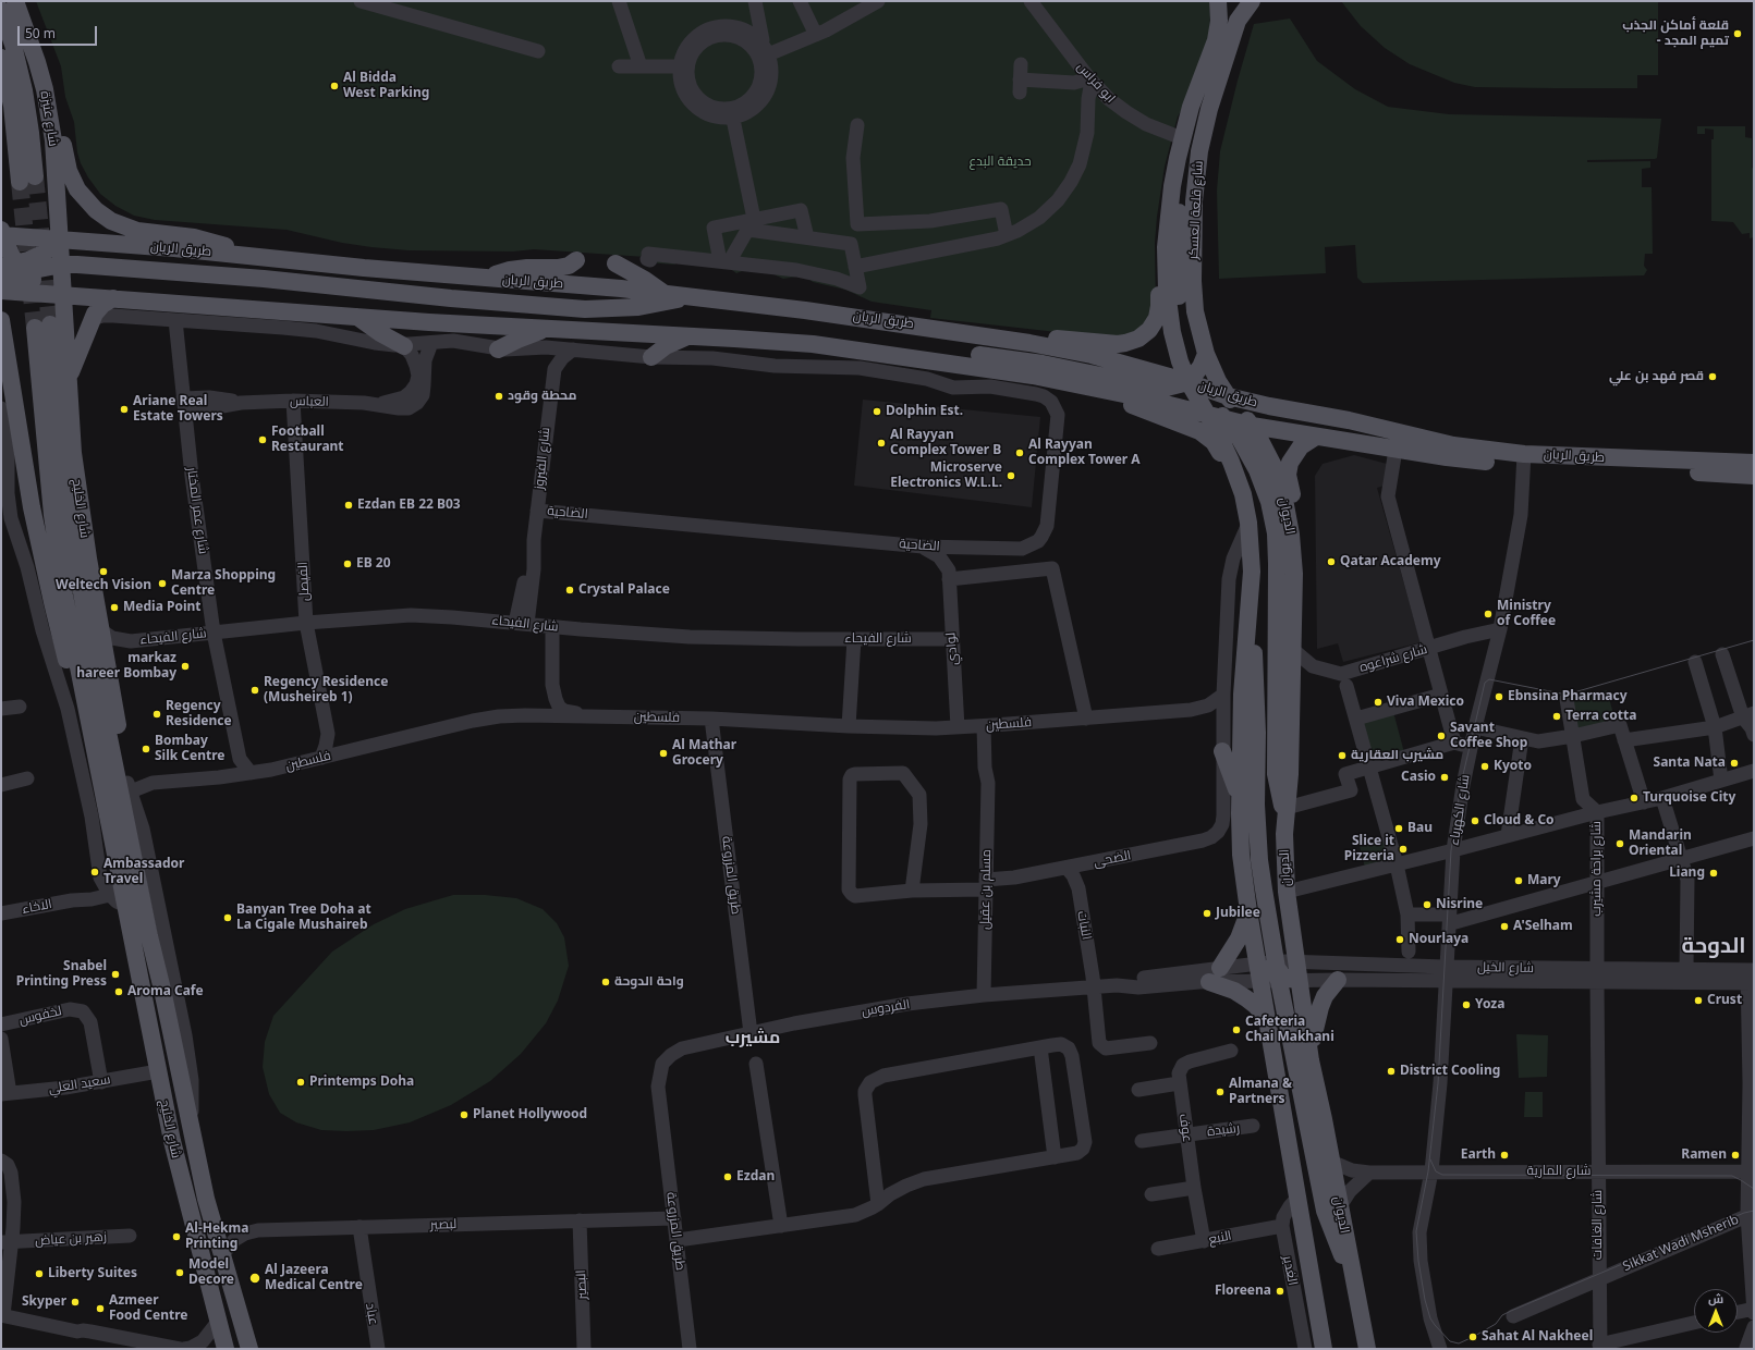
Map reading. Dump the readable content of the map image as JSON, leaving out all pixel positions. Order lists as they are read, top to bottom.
{
  "streets": {
    "main road": [
      "شارع عنيزة",
      "شارع قلعة العسكر",
      "طريق الريان",
      "شارع الخليج",
      "الديوان"
    ],
    "street": [
      "ابو فراس",
      "العباس",
      "شارع الفيروز",
      "شارع عمر المختار",
      "الضاحية",
      "الفيصل",
      "شارع الفيحاء",
      "لوادي",
      "شارع شراعوه",
      "فلسطين",
      "شارع الكهرباء",
      "الضحى",
      "شارع براحة مشيرب",
      "طريق المزروعة",
      "مسلم بن عقيل",
      "الاخاء",
      "النبات",
      "شارع الخيل",
      "الفردوس",
      "لخفوس",
      "سعيد العلي",
      "عوف",
      "رشيدة",
      "شارع المارية",
      "لبصير",
      "شارع الغافات",
      "النبع",
      "زهير بن عياض",
      "Sikkat Wadi Msherib",
      "الغدير",
      "البصير",
      "عباد"
    ]
  },
  "crossings": [
    ["ابو فراس", "شارع قلعة العسكر"],
    ["شارع عنيزة", "طريق الريان"],
    ["شارع عنيزة", "شارع الخليج"],
    ["شارع قلعة العسكر", "طريق الريان"],
    ["طريق الريان", "شارع الخليج"],
    ["طريق الريان", "الديوان"],
    ["طريق الريان", "شارع الكهرباء"],
    ["العباس", "شارع عمر المختار"],
    ["العباس", "الفيصل"],
    ["شارع الفيروز", "الضاحية"],
    ["شارع الفيروز", "شارع الفيحاء"],
    ["شارع الخليج", "شارع الفيحاء"],
    ["شارع الخليج", "فلسطين"],
    ["شارع الخليج", "سعيد العلي"],
    ["شارع الخليج", "لبصير"],
    ["شارع عمر المختار", "شارع الفيحاء"],
    ["شارع عمر المختار", "فلسطين"],
    ["الديوان", "شارع شراعوه"],
    ["الديوان", "شارع براحة مشيرب"],
    ["الديوان", "شارع الخيل"],
    ["الديوان", "شارع المارية"],
    ["الفيصل", "شارع الفيحاء"],
    ["الفيصل", "فلسطين"],
    ["شارع الفيحاء", "لوادي"],
    ["لوادي", "فلسطين"],
    ["شارع شراعوه", "شارع الكهرباء"],
    ["فلسطين", "طريق المزروعة"],
    ["فلسطين", "مسلم بن عقيل"],
    ["شارع الكهرباء", "شارع براحة مشيرب"],
    ["شارع الكهرباء", "شارع الخيل"],
    ["شارع الكهرباء", "شارع المارية"],
    ["الضحى", "مسلم بن عقيل"],
    ["الضحى", "النبات"],
    ["شارع براحة مشيرب", "شارع الخيل"],
    ["شارع براحة مشيرب", "شارع الغافات"],
    ["طريق المزروعة", "الفردوس"],
    ["طريق المزروعة", "لبصير"],
    ["مسلم بن عقيل", "الفردوس"],
    ["النبات", "الفردوس"],
    ["شارع الخيل", "الفردوس"],
    ["شارع الخيل", "شارع الغافات"],
    ["لخفوس", "سعيد العلي"],
    ["عوف", "رشيدة"],
    ["عوف", "النبع"],
    ["شارع المارية", "شارع الغافات"],
    ["لبصير", "البصير"],
    ["لبصير", "عباد"],
    ["شارع الغافات", "Sikkat Wadi Msherib"],
    ["النبع", "الغدير"]
  ],
  "districts": ["الدوحة", "مشيرب"],
  "parks": ["حديقة البدع"],
  "places": [
    "قلعة أماكن الجذب - تميم المجد",
    "Al Bidda West Parking",
    "قصر فهد بن علي",
    "محطة وقود",
    "Ariane Real Estate Towers",
    "Dolphin Est.",
    "Football Restaurant",
    "Al Rayyan Complex Tower B",
    "Al Rayyan Complex Tower A",
    "Microserve Electronics W.L.L.",
    "Ezdan EB 22 B03",
    "Qatar Academy",
    "EB 20",
    "Weltech Vision",
    "Marza Shopping Centre",
    "Crystal Palace",
    "Media Point",
    "Ministry of Coffee",
    "markaz hareer Bombay",
    "Regency Residence (Musheireb 1)",
    "Ebnsina Pharmacy",
    "Viva Mexico",
    "Regency Residence",
    "Terra cotta",
    "Savant Coffee Shop",
    "Bombay Silk Centre",
    "Al Mathar Grocery",
    "مشيرب العقارية",
    "Santa Nata",
    "Kyoto",
    "Casio",
    "Turquoise City",
    "Cloud & Co",
    "Bau",
    "Mandarin Oriental",
    "Slice it Pizzeria",
    "Ambassador Travel",
    "Liang",
    "Mary",
    "Nisrine",
    "Jubilee",
    "Banyan Tree Doha at La Cigale Mushaireb",
    "A'Selham",
    "Nourlaya",
    "Snabel Printing Press",
    "واحة الدوحة",
    "Aroma Cafe",
    "Crust",
    "Yoza",
    "Cafeteria Chai Makhani",
    "District Cooling",
    "Printemps Doha",
    "Almana & Partners",
    "Planet Hollywood",
    "Earth",
    "Ramen",
    "Ezdan",
    "Al-Hekma Printing",
    "Model Decore",
    "Liberty Suites",
    "Al Jazeera Medical Centre",
    "Floreena",
    "Skyper",
    "Azmeer Food Centre",
    "Sahat Al Nakheel"
  ],
  "scale_bar": "50 m",
  "north": "top"
}
